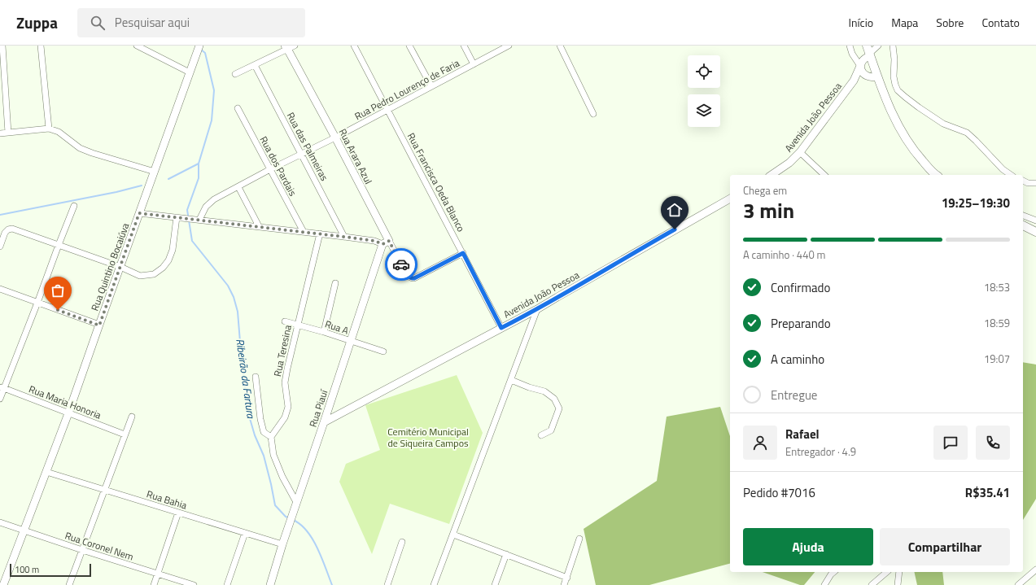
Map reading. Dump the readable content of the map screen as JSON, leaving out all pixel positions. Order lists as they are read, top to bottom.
{
  "streets": {
    "street": [
      "Rua Pedro Lourenço de Faria",
      "Avenida João Pessoa",
      "Rua das Palmeiras",
      "Rua Arara Azul",
      "Rua dos Pardais",
      "Rua Francisca Oeda Blanco",
      "Rua Quintino Bocaiúva",
      "Rua A",
      "Rua Teresina",
      "Rua Maria Honoria",
      "Rua Piauí",
      "Rua Bahia",
      "Rua Coronel Nem"
    ]
  },
  "crossings": [
    ["Rua Pedro Lourenço de Faria", "Rua das Palmeiras"],
    ["Rua Pedro Lourenço de Faria", "Rua Arara Azul"],
    ["Rua Pedro Lourenço de Faria", "Rua dos Pardais"],
    ["Rua Pedro Lourenço de Faria", "Rua Francisca Oeda Blanco"],
    ["Avenida João Pessoa", "Rua Francisca Oeda Blanco"],
    ["Avenida João Pessoa", "Rua Piauí"],
    ["Rua Arara Azul", "Rua Francisca Oeda Blanco"],
    ["Rua Arara Azul", "Rua Piauí"],
    ["Rua Quintino Bocaiúva", "Rua Maria Honoria"],
    ["Rua Quintino Bocaiúva", "Rua Bahia"],
    ["Rua Quintino Bocaiúva", "Rua Coronel Nem"],
    ["Rua A", "Rua Teresina"],
    ["Rua A", "Rua Piauí"],
    ["Rua Piauí", "Rua Bahia"]
  ],
  "water": ["Ribeirão da Fartura"],
  "parks": ["Cemitério Municipal de Siqueira Campos"],
  "scale_bar": "100 m",
  "page": {
    "header": "Zuppa",
    "search": "Pesquisar aqui",
    "nav": [
      "Início",
      "Mapa",
      "Sobre",
      "Contato"
    ],
    "heading": ["3 min", "Chega em", "19:25–19:30"],
    "panel": [
      "Rafael",
      "Entregador · 4.9",
      "Pedido #7016",
      "R$35.41"
    ],
    "bar": "A caminho · 440 m",
    "list": [
      ["Confirmado", "18:53"],
      ["Preparando", "18:59"],
      ["A caminho", "19:07"],
      "Entregue"
    ],
    "buttons": ["Ajuda", "Compartilhar"],
    "scale": "100 m"
  }
}
